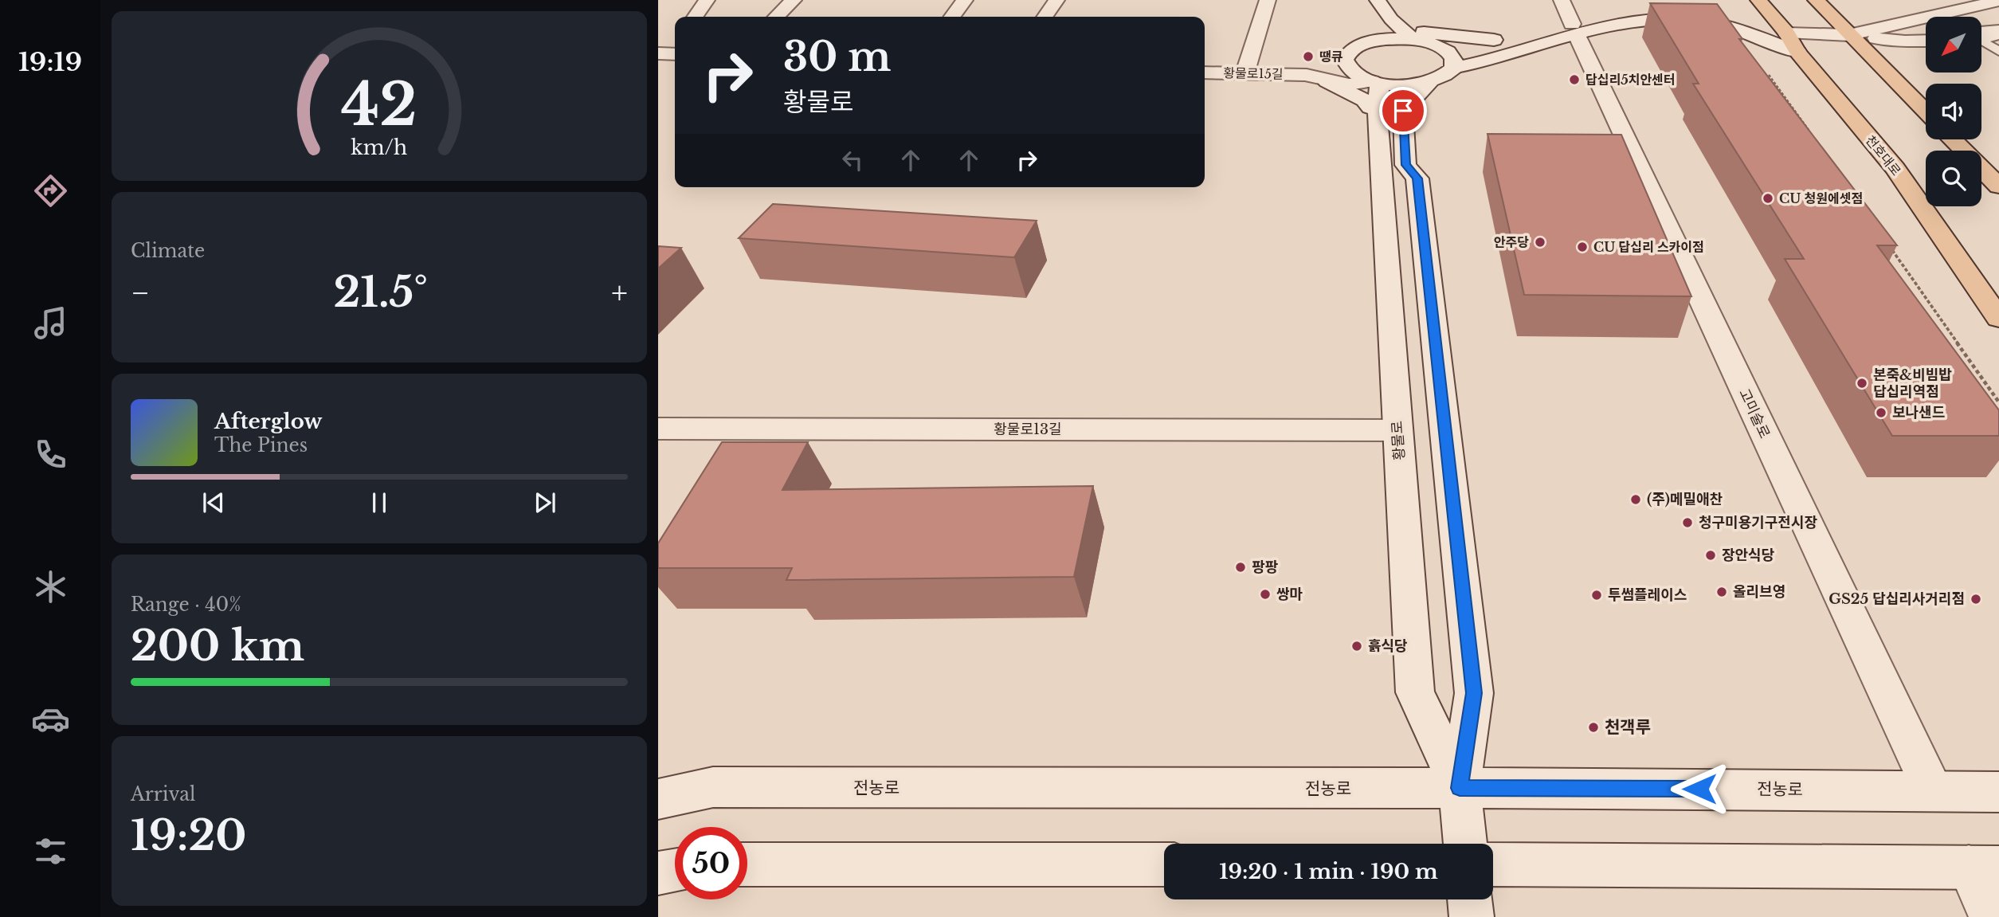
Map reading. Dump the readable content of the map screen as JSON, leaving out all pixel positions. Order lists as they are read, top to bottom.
{
  "streets": {
    "main road": ["천호대로"],
    "street": [
      "황물로15길",
      "고미술로",
      "황물로13길",
      "황물로",
      "전농로"
    ]
  },
  "crossings": [
    ["황물로15길", "고미술로"],
    ["황물로15길", "황물로"],
    ["고미술로", "전농로"],
    ["황물로13길", "황물로"],
    ["황물로", "전농로"]
  ],
  "places": [
    "땡큐",
    "답십리5치안센터",
    "CU 청원에셋점",
    "안주당",
    "CU 답십리 스카이점",
    "본죽&비빔밥 답십리역점",
    "보나샌드",
    "(주)메밀애찬",
    "청구미용기구전시장",
    "장안식당",
    "팡팡",
    "올리브영",
    "쌍마",
    "투썸플레이스",
    "GS25 답십리사거리점",
    "흙식당",
    "천객루"
  ],
  "north": "bottom left",
  "page": {
    "tabs": "19:19",
    "turn": ["30 m", "황물로"],
    "tile": [
      "Climate",
      ["Range · 40%", "200 km"],
      ["Arrival", "19:20"]
    ],
    "heat": ["−", "21.5°", "+"],
    "song": ["Afterglow", "The Pines"],
    "limit": "50",
    "trip": "19:20 · 1 min · 190 m",
    "gauge": ["42", "km/h"]
  }
}
